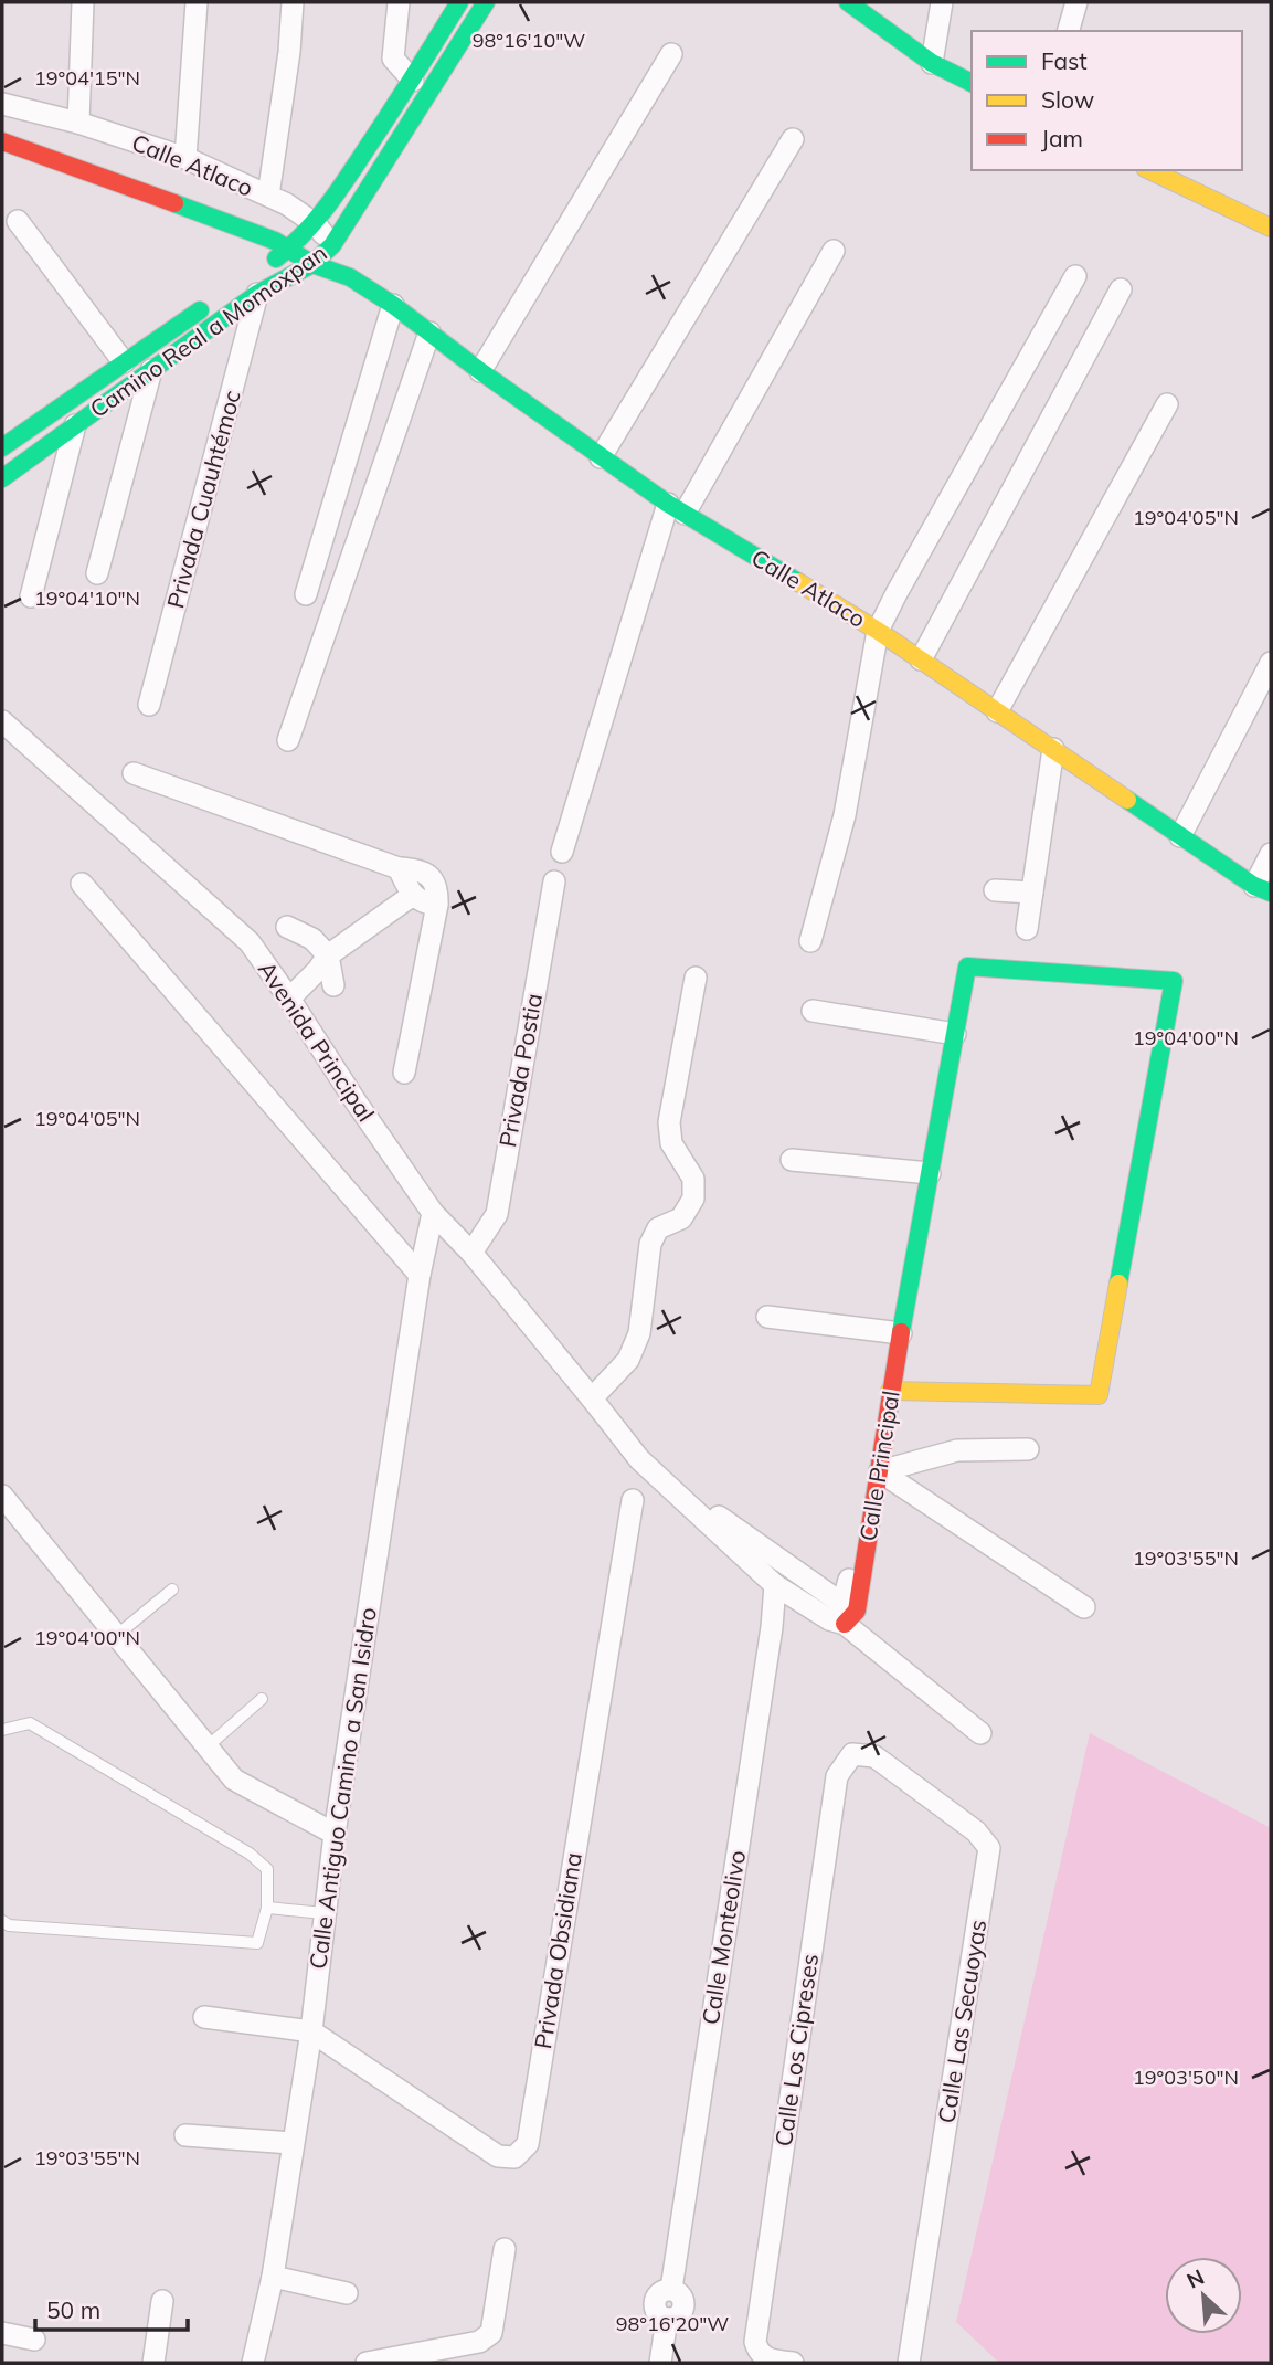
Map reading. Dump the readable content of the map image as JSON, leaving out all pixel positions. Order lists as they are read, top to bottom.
{
  "streets": {
    "street": [
      "Calle Atlaco",
      "Camino Real a Momoxpan",
      "Privada Cuauhtémoc",
      "Avenida Principal",
      "Privada Postia",
      "Calle Principal",
      "Calle Antiguo Camino a San Isidro",
      "Calle Monteolivo",
      "Privada Obsidiana",
      "Calle Las Secuoyas",
      "Calle Los Cipreses"
    ]
  },
  "crossings": [
    ["Calle Atlaco", "Camino Real a Momoxpan"],
    ["Camino Real a Momoxpan", "Privada Cuauhtémoc"],
    ["Avenida Principal", "Privada Postia"],
    ["Avenida Principal", "Calle Antiguo Camino a San Isidro"],
    ["Calle Antiguo Camino a San Isidro", "Privada Obsidiana"],
    ["Calle Las Secuoyas", "Calle Los Cipreses"]
  ],
  "legend": ["Fast", "Slow", "Jam"],
  "scale_bar": "50 m",
  "north": "top left",
  "coordinates": [
    "98°16'10\"W",
    "19°04'15\"N",
    "19°04'05\"N",
    "19°04'10\"N",
    "19°04'00\"N",
    "19°03'55\"N",
    "19°03'50\"N",
    "98°16'20\"W"
  ]
}
